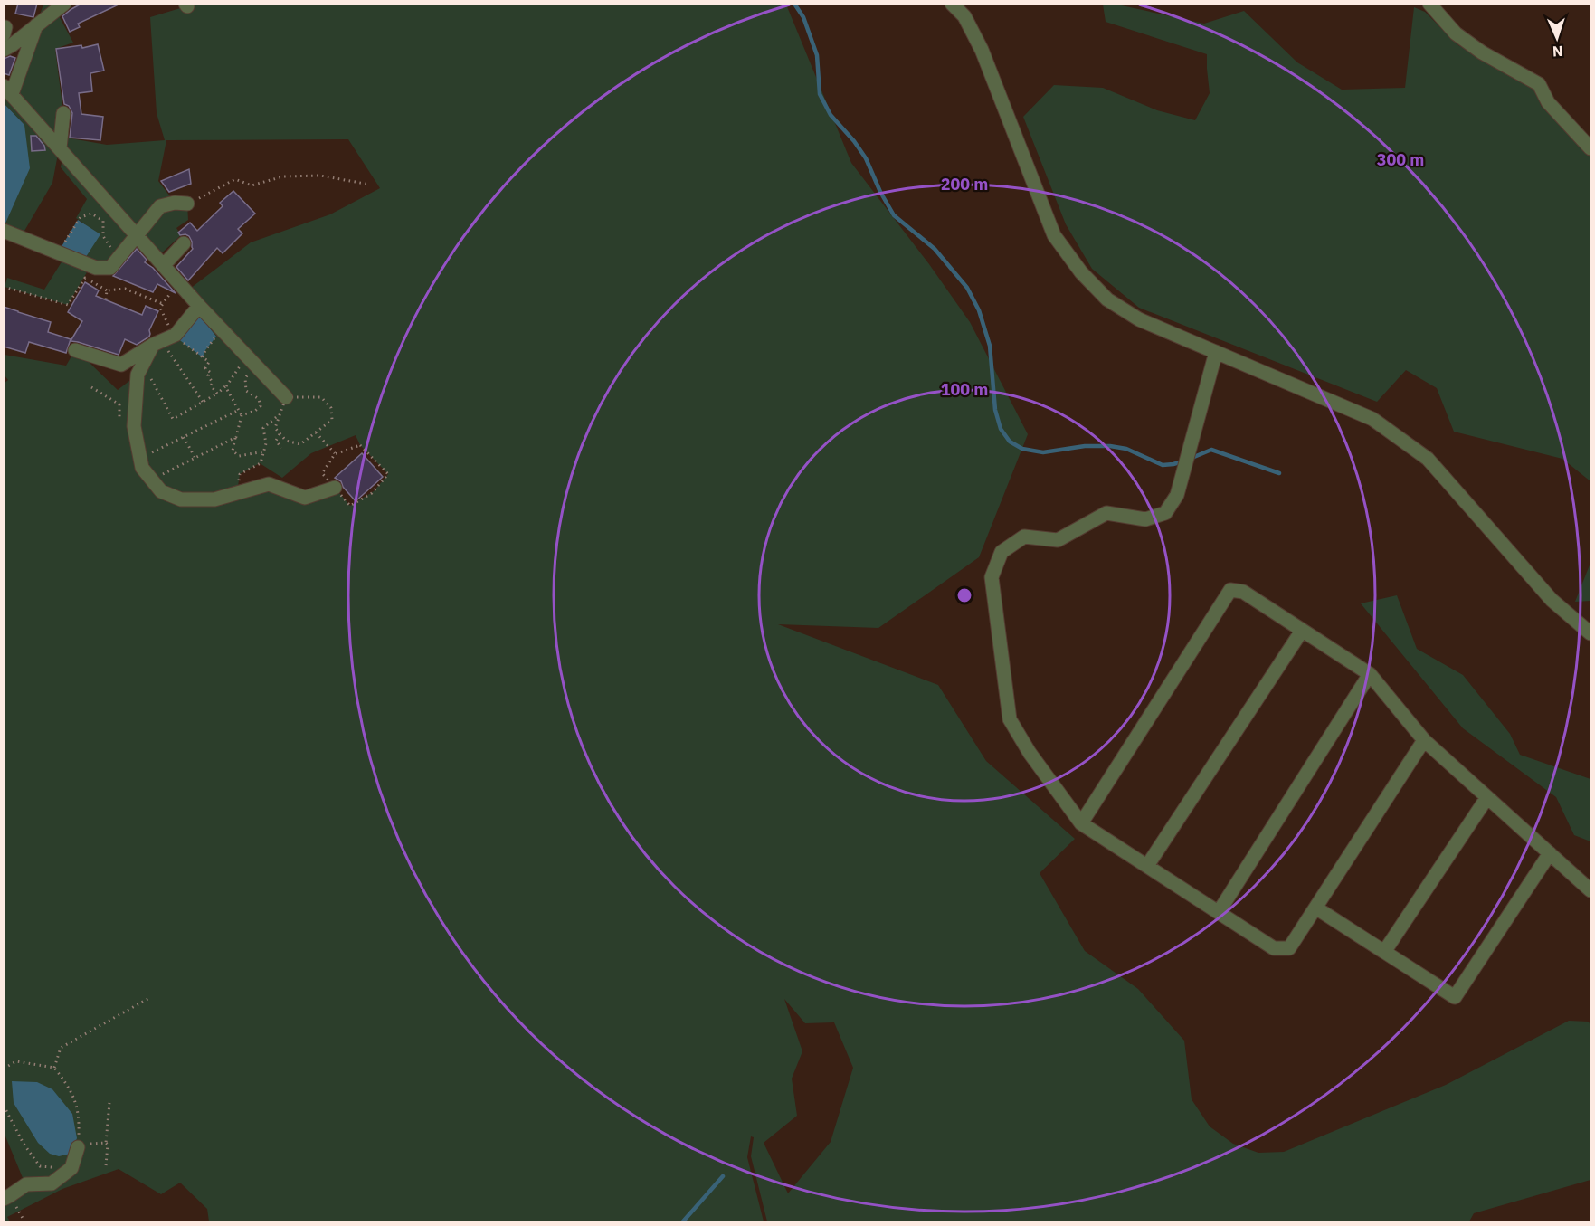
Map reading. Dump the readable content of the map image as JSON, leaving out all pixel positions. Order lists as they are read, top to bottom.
{
  "north": "bottom",
  "rings": ["300 m", "200 m", "100 m"]
}
